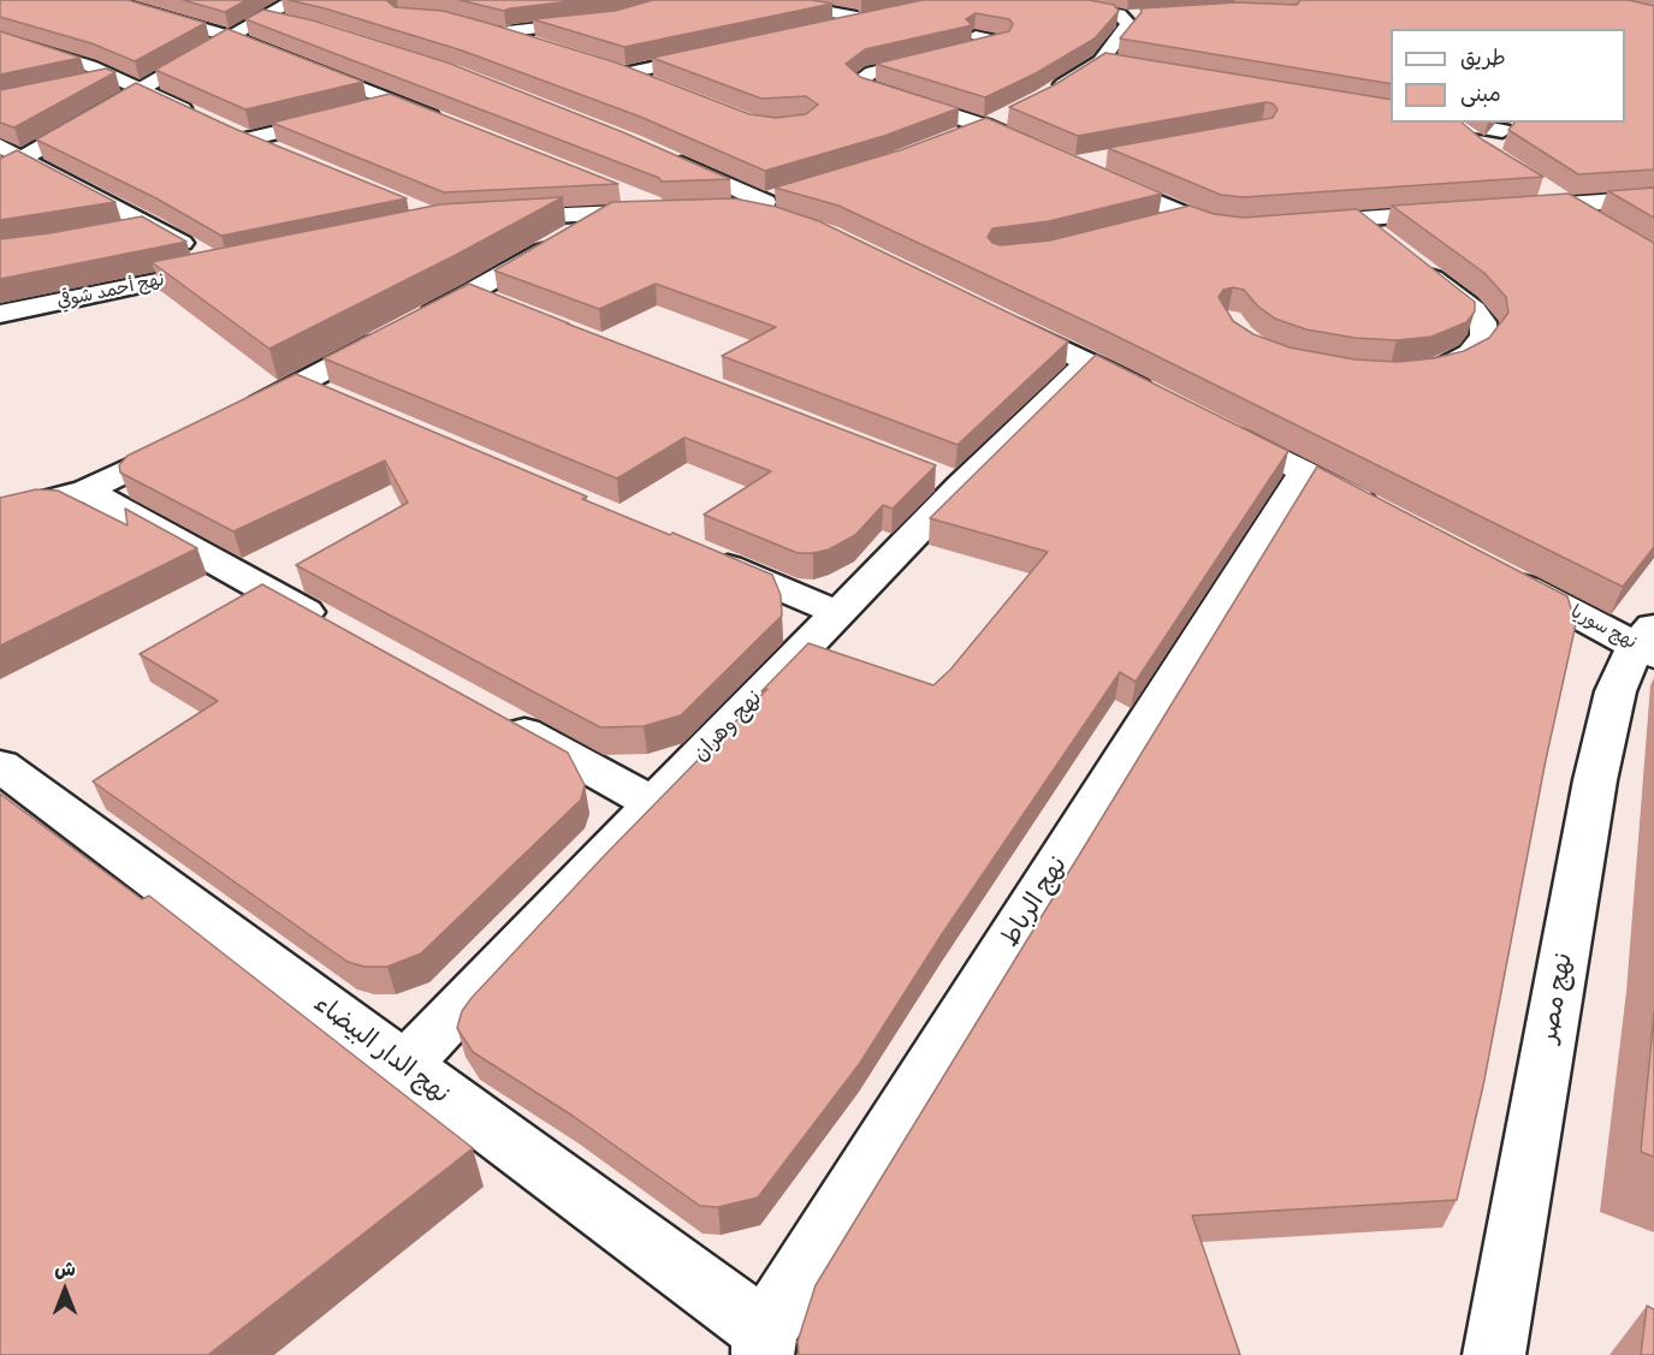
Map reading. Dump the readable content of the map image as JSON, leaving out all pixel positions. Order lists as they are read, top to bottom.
{
  "streets": {
    "street": [
      "نهج أحمد شوقي",
      "نهج سوريا",
      "نهج وهران",
      "نهج الرباط",
      "نهج مصر",
      "نهج الدار البيضاء"
    ]
  },
  "crossings": [
    ["نهج سوريا", "نهج مصر"],
    ["نهج وهران", "نهج الدار البيضاء"],
    ["نهج الرباط", "نهج الدار البيضاء"]
  ],
  "legend": ["طريق", "مبنى"],
  "north": "top"
}
